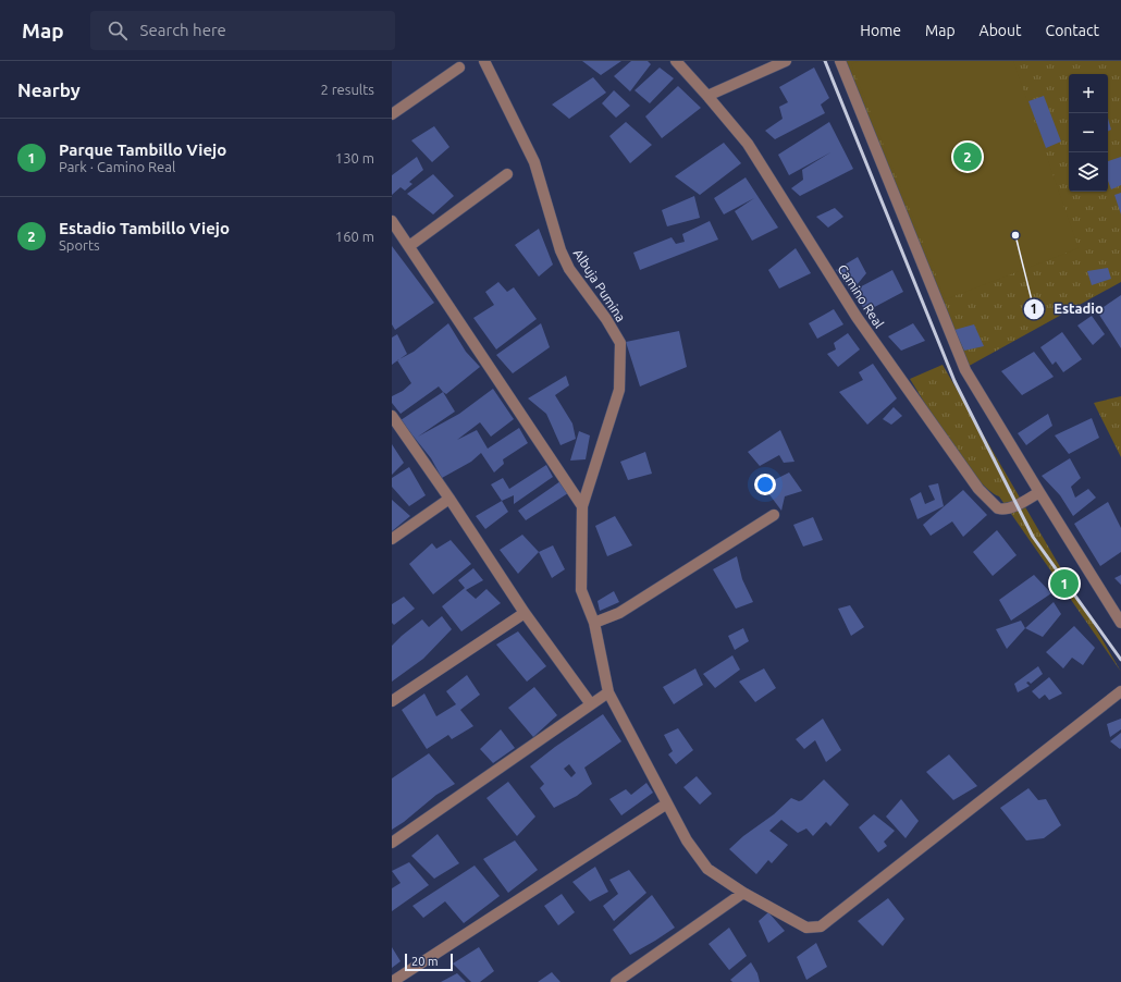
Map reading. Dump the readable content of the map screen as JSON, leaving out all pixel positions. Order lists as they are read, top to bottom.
{
  "streets": {
    "street": ["Albuja Pumina", "Camino Real"]
  },
  "places": ["Estadio"],
  "scale_bar": "20 m",
  "page": {
    "header": "Map",
    "search": "Search here",
    "nav": [
      "Home",
      "Map",
      "About",
      "Contact"
    ],
    "heading": ["Nearby", "2 results"],
    "map_buttons": ["+", "−"],
    "list": [
      {
        "mark": "1",
        "name": "Parque Tambillo Viejo",
        "note": "Park · Camino Real",
        "value": "130 m"
      },
      {
        "mark": "2",
        "name": "Estadio Tambillo Viejo",
        "note": "Sports",
        "value": "160 m"
      }
    ],
    "pins": ["2", "1"],
    "scale": "20 m"
  }
}
